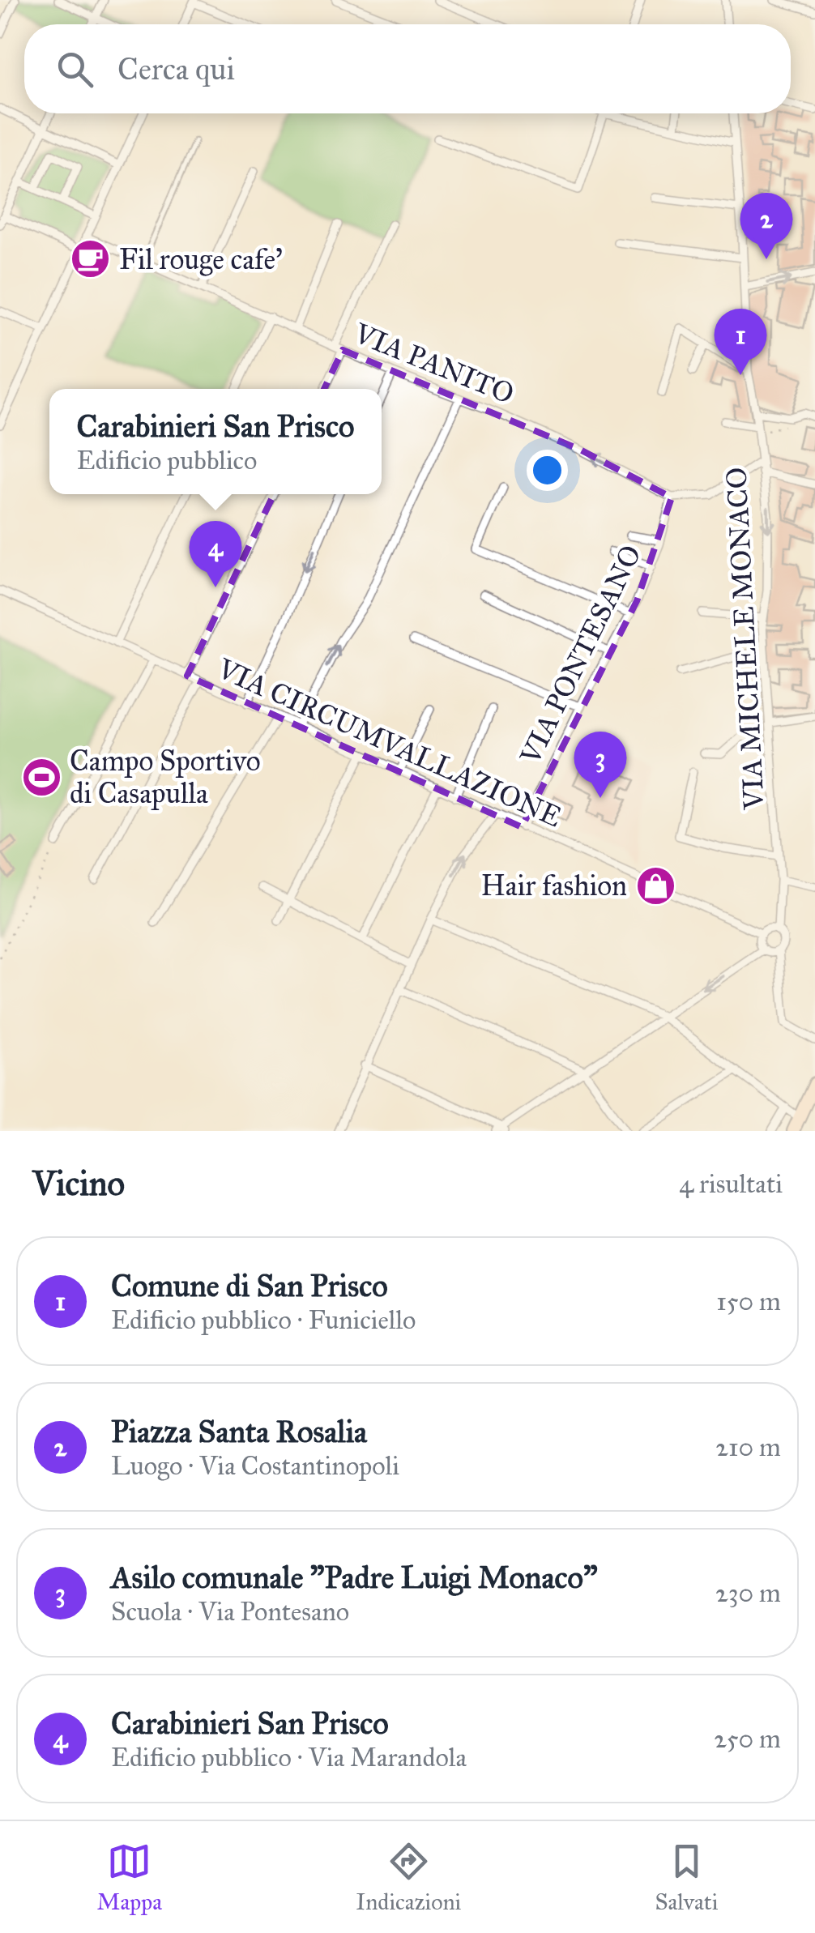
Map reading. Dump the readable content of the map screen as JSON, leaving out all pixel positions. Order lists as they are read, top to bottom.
{
  "streets": {
    "street": [
      "VIA PANITO",
      "VIA MICHELE MONACO",
      "VIA PONTESANO",
      "VIA CIRCUMVALLAZIONE"
    ]
  },
  "crossings": [
    ["VIA PANITO", "VIA PONTESANO"],
    ["VIA MICHELE MONACO", "VIA CIRCUMVALLAZIONE"],
    ["VIA PONTESANO", "VIA CIRCUMVALLAZIONE"]
  ],
  "one_way": ["VIA PANITO"],
  "places": {
    "cafe": ["Fil rouge cafe'"],
    "sports": ["Campo Sportivo di Casapulla"],
    "shop": ["Hair fashion"]
  },
  "page": {
    "search": "Cerca qui",
    "pins": [
      "2",
      "1",
      "4",
      "3"
    ],
    "popup": ["Carabinieri San Prisco", "Edificio pubblico"],
    "heading": ["Vicino", "4 risultati"],
    "list": [
      {
        "mark": "1",
        "name": "Comune di San Prisco",
        "note": "Edificio pubblico · Funiciello",
        "value": "150 m"
      },
      {
        "mark": "2",
        "name": "Piazza Santa Rosalia",
        "note": "Luogo · Via Costantinopoli",
        "value": "210 m"
      },
      {
        "mark": "3",
        "name": "Asilo comunale \"Padre Luigi Monaco\"",
        "note": "Scuola · Via Pontesano",
        "value": "230 m"
      },
      {
        "mark": "4",
        "name": "Carabinieri San Prisco",
        "note": "Edificio pubblico · Via Marandola",
        "value": "250 m"
      }
    ],
    "nav": ["Mappa", "Indicazioni", "Salvati"]
  }
}
